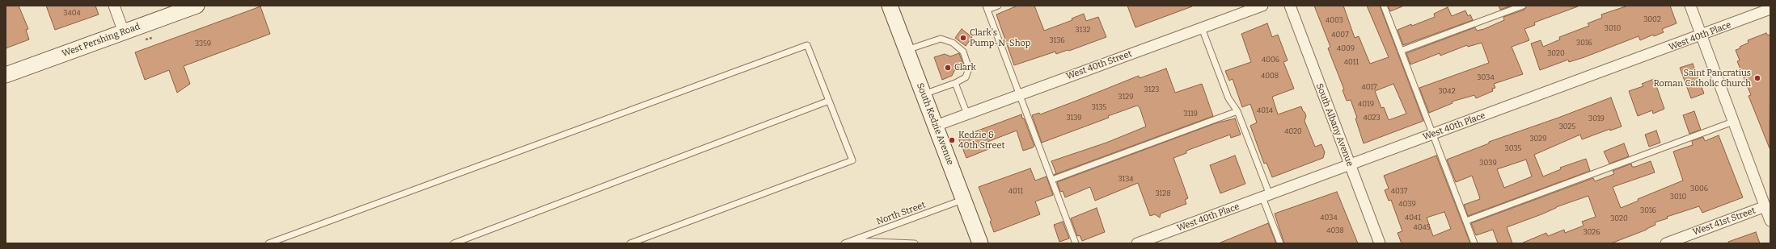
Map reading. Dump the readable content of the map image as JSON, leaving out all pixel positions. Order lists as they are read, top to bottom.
{
  "streets": {
    "main road": ["West Pershing Road", "South Kedzie Avenue"],
    "street": [
      "West 40th Place",
      "West 40th Street",
      "South Albany Avenue",
      "West 41st Street"
    ],
    "lane": ["North Street"]
  },
  "crossings": [
    ["West 40th Place", "South Albany Avenue"],
    ["West 40th Street", "South Kedzie Avenue"],
    ["South Kedzie Avenue", "North Street"]
  ],
  "places": [
    "Clark's Pump-N-Shop",
    "Clark",
    "Saint Pancratius Roman Catholic Church",
    "Kedzie & 40th Street"
  ],
  "house_numbers": [
    "3404",
    "3002",
    "4003",
    "3010",
    "3132",
    "4007",
    "3136",
    "3016",
    "3359",
    "4009",
    "3020",
    "4006",
    "4011",
    "4008",
    "3034",
    "4017",
    "3123",
    "3042",
    "3129",
    "4019",
    "3135",
    "4014",
    "3119",
    "3139",
    "4023",
    "3019",
    "3025",
    "4020",
    "3029",
    "3035",
    "3039",
    "3134",
    "3006",
    "4011",
    "4037",
    "3128",
    "3010",
    "4039",
    "3016",
    "4034",
    "4041",
    "3020",
    "4045",
    "4038",
    "3026"
  ]
}
